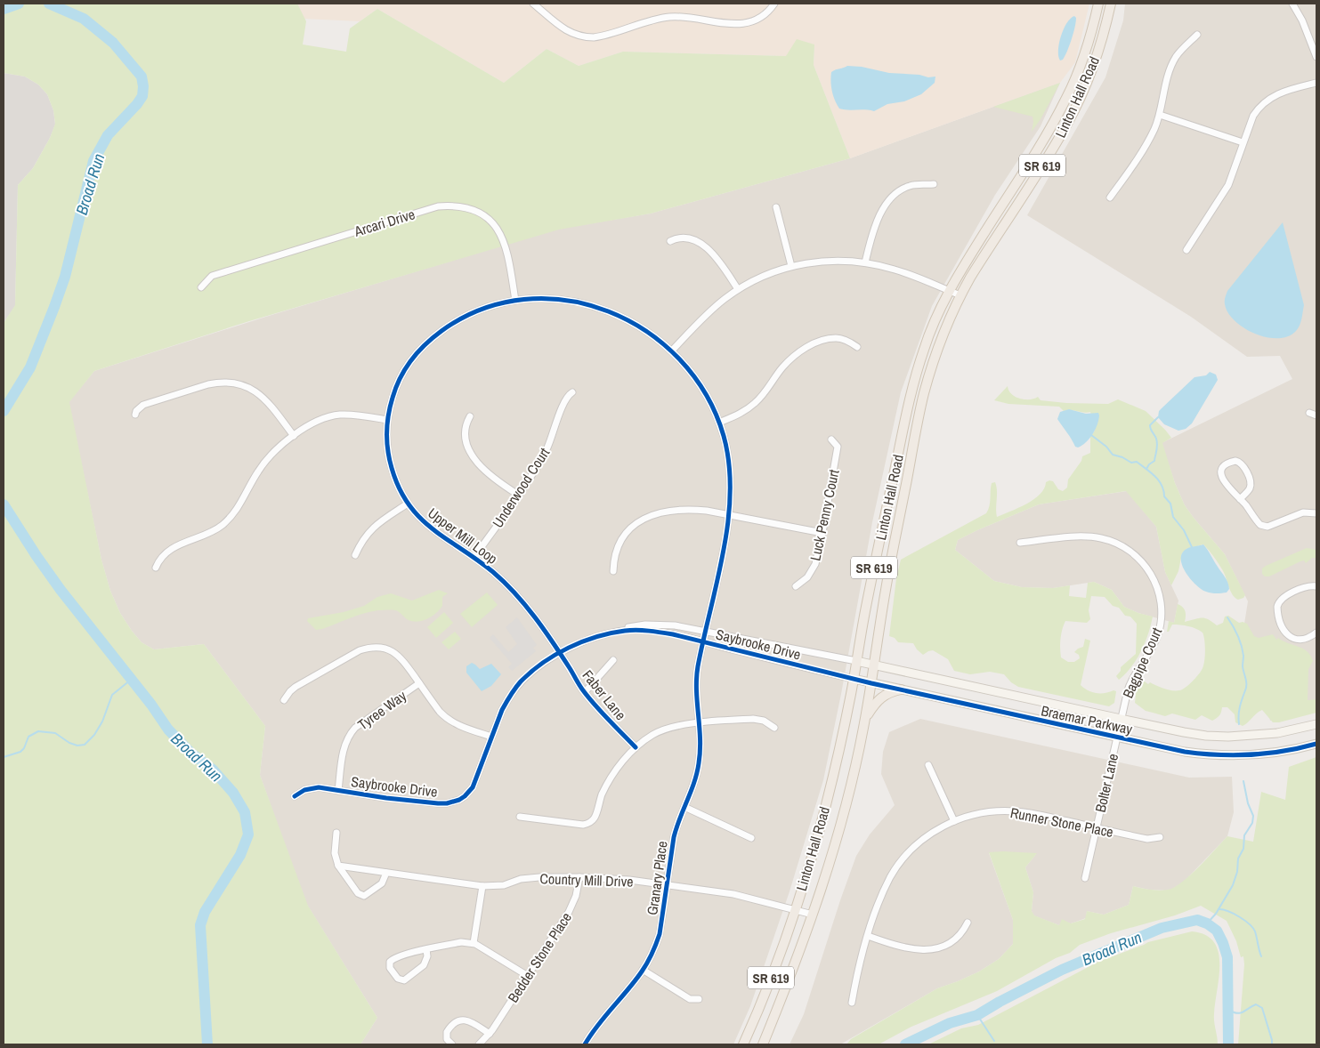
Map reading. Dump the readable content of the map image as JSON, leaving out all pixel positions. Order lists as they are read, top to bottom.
{
  "streets": {
    "main road": ["Linton Hall Road", "SR 619"],
    "street": [
      "Arcari Drive",
      "Underwood Court",
      "Luck Penny Court",
      "Upper Mill Loop",
      "Saybrooke Drive",
      "Bagpipe Court",
      "Faber Lane",
      "Tyree Way",
      "Braemar Parkway",
      "Bolter Lane",
      "Runner Stone Place",
      "Granary Place",
      "Country Mill Drive",
      "Bedder Stone Place"
    ]
  },
  "crossings": [
    ["Linton Hall Road", "Saybrooke Drive"],
    ["Linton Hall Road", "Braemar Parkway"],
    ["Linton Hall Road", "Country Mill Drive"],
    ["Arcari Drive", "Upper Mill Loop"],
    ["Underwood Court", "Upper Mill Loop"],
    ["Upper Mill Loop", "Saybrooke Drive"],
    ["Upper Mill Loop", "Faber Lane"],
    ["Upper Mill Loop", "Granary Place"],
    ["Saybrooke Drive", "Faber Lane"],
    ["Saybrooke Drive", "Tyree Way"],
    ["Saybrooke Drive", "Braemar Parkway"],
    ["Saybrooke Drive", "Granary Place"],
    ["Bagpipe Court", "Braemar Parkway"],
    ["Bagpipe Court", "Bolter Lane"],
    ["Braemar Parkway", "Bolter Lane"],
    ["Bolter Lane", "Runner Stone Place"],
    ["Granary Place", "Country Mill Drive"],
    ["Country Mill Drive", "Bedder Stone Place"]
  ],
  "water": ["Broad Run"]
}
